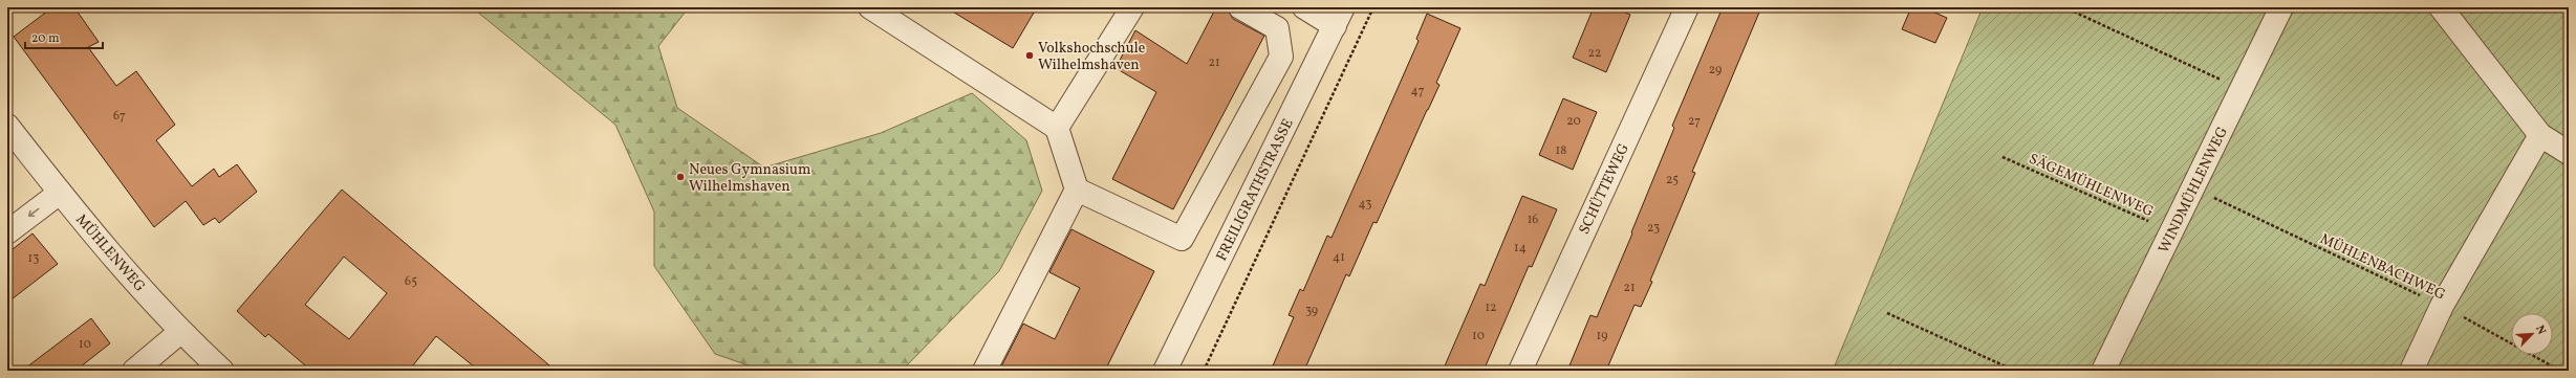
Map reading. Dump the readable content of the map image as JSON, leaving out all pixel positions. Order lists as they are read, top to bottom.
{
  "streets": {
    "street": [
      "SCHÜTTEWEG",
      "FREILIGRATHSTRASSE",
      "WINDMÜHLENWEG",
      "MÜHLENWEG"
    ],
    "path": ["SÄGEMÜHLENWEG", "MÜHLENBACHWEG"]
  },
  "crossings": [
    ["SÄGEMÜHLENWEG", "WINDMÜHLENWEG"],
    ["WINDMÜHLENWEG", "MÜHLENBACHWEG"]
  ],
  "places": ["Volkshochschule Wilhelmshaven", "Neues Gymnasium Wilhelmshaven"],
  "house_numbers": [
    "22",
    "21",
    "29",
    "47",
    "67",
    "20",
    "27",
    "18",
    "25",
    "43",
    "16",
    "23",
    "14",
    "41",
    "13",
    "65",
    "21",
    "12",
    "39",
    "10",
    "19",
    "10"
  ],
  "scale_bar": "20 m",
  "north": "top right"
}
